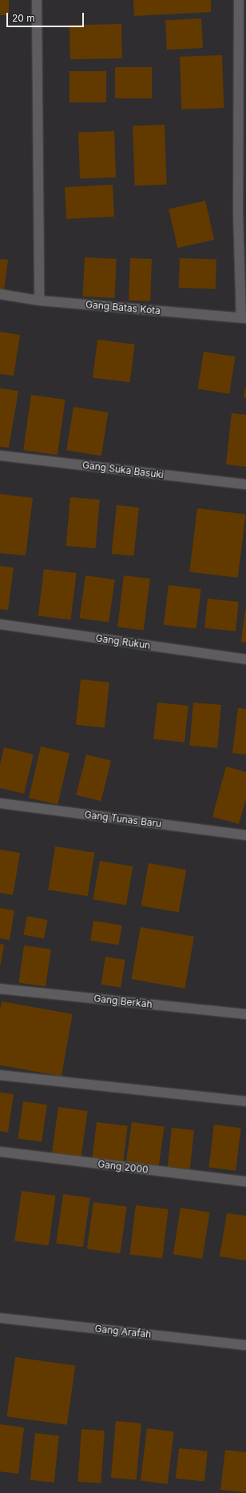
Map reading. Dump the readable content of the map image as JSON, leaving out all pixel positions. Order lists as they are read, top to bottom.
{
  "streets": {
    "street": [
      "Gang Batas Kota",
      "Gang Suka Basuki",
      "Gang Rukun",
      "Gang Tunas Baru",
      "Gang Berkah",
      "Gang 2000",
      "Gang Arafah"
    ]
  },
  "scale_bar": "20 m"
}
